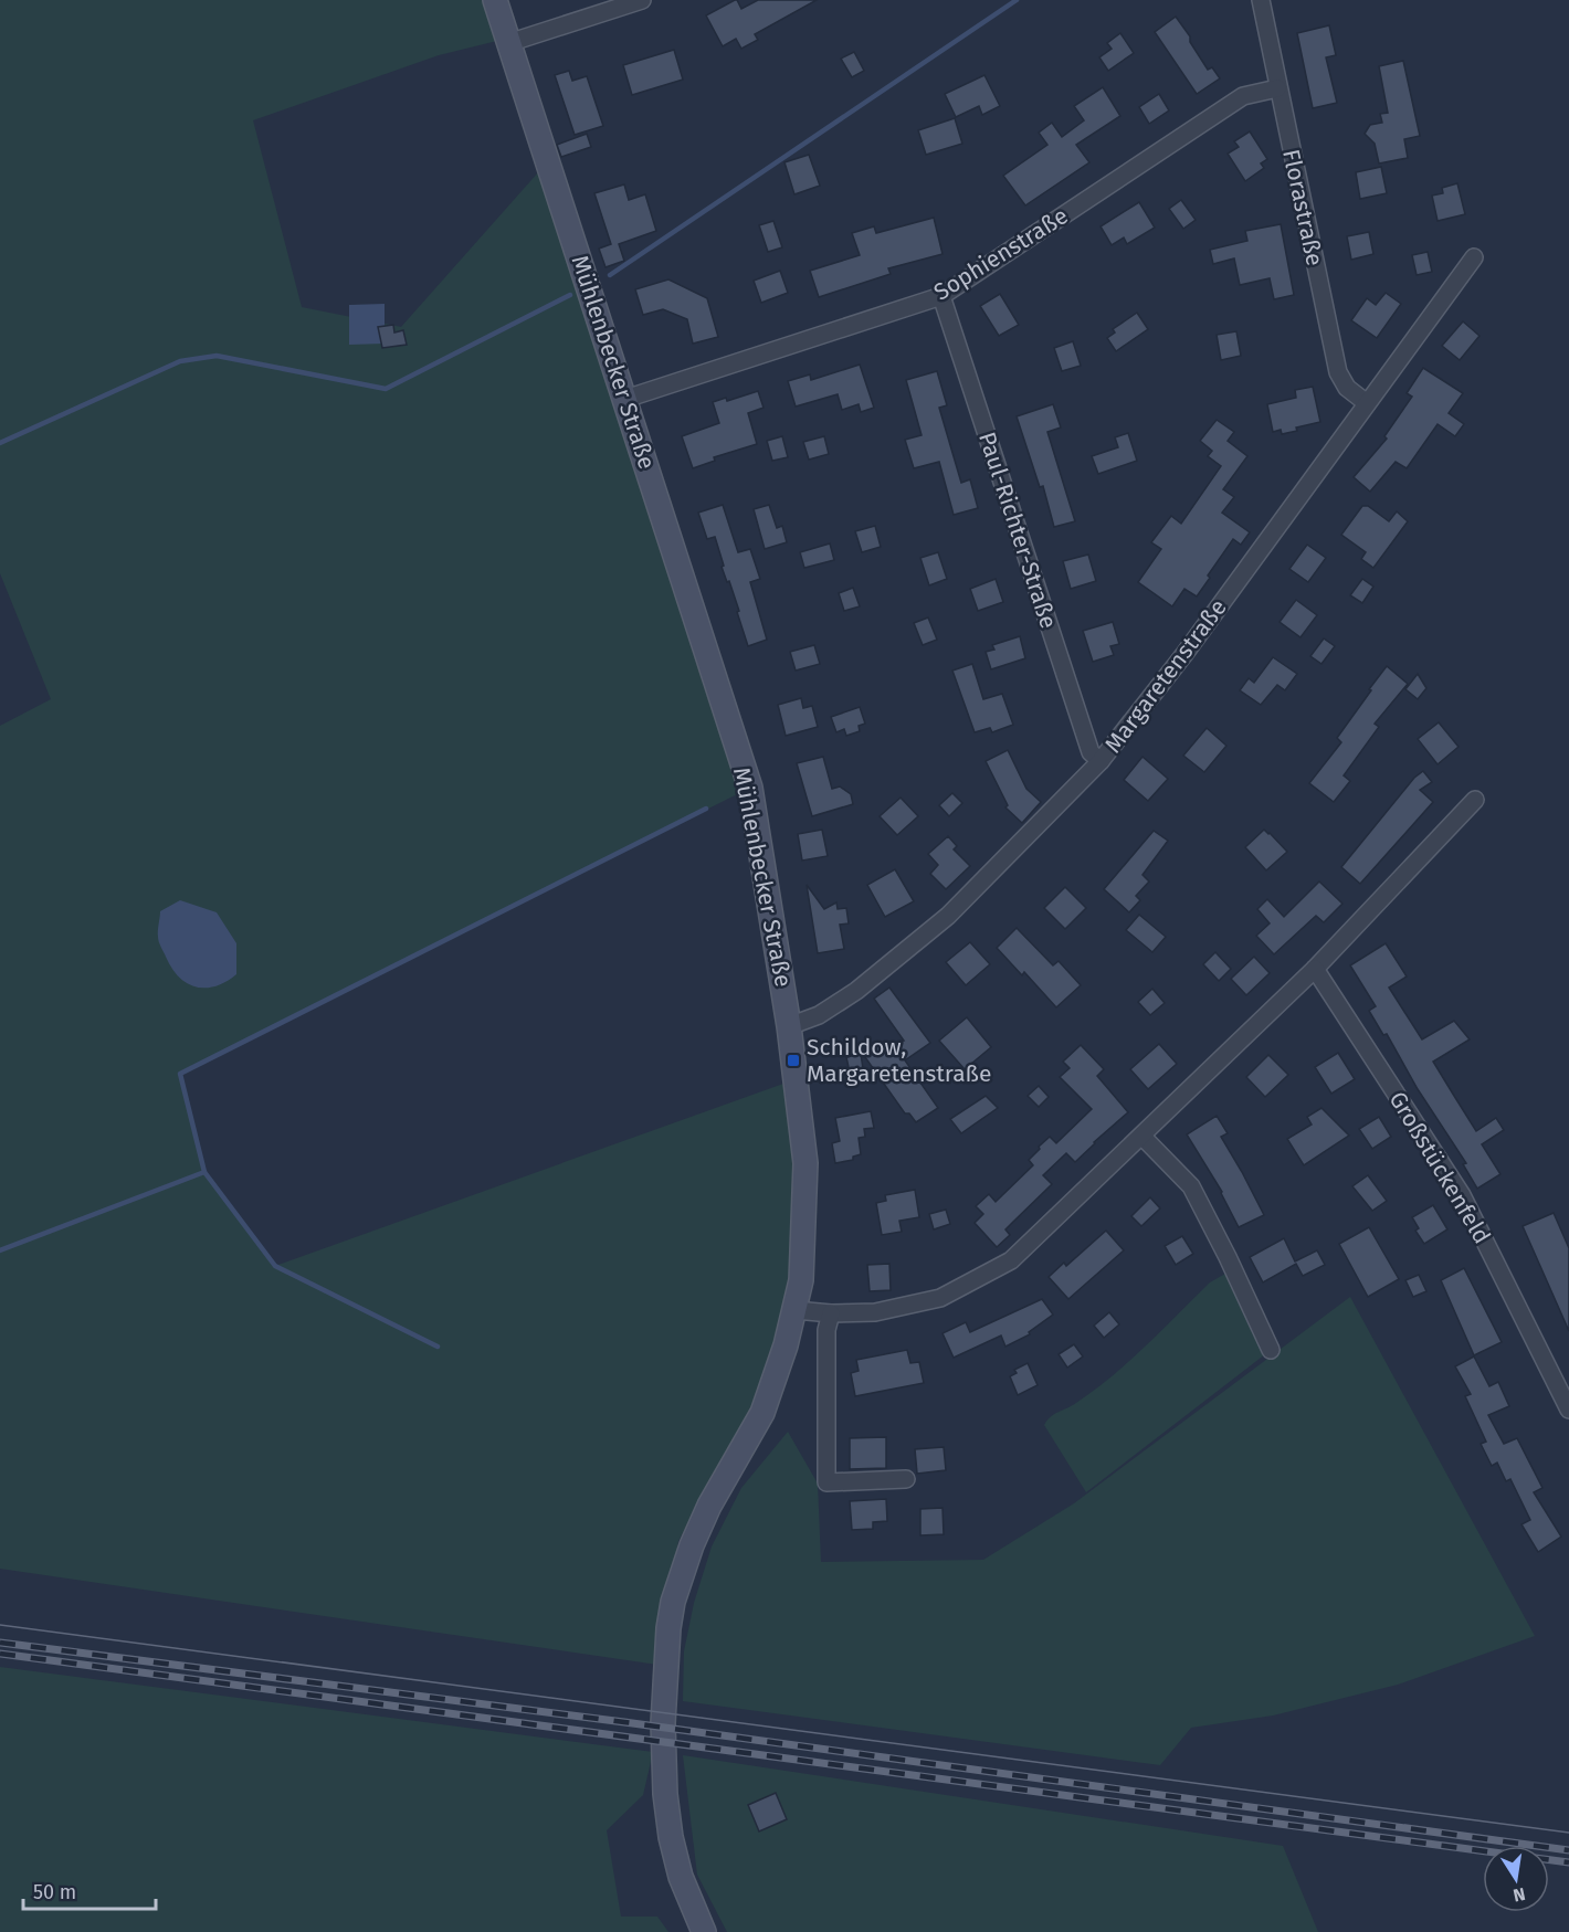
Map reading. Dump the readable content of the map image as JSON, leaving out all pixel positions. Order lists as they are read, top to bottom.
{
  "streets": {
    "main road": ["Mühlenbecker Straße"],
    "street": [
      "Florastraße",
      "Sophienstraße",
      "Paul-Richter-Straße",
      "Margaretenstraße",
      "Großstückenfeld"
    ]
  },
  "crossings": [
    ["Florastraße", "Sophienstraße"],
    ["Florastraße", "Margaretenstraße"],
    ["Sophienstraße", "Mühlenbecker Straße"],
    ["Sophienstraße", "Paul-Richter-Straße"],
    ["Mühlenbecker Straße", "Margaretenstraße"],
    ["Paul-Richter-Straße", "Margaretenstraße"]
  ],
  "places": {
    "transit": ["Schildow, Margaretenstraße"]
  },
  "scale_bar": "50 m",
  "north": "bottom"
}
